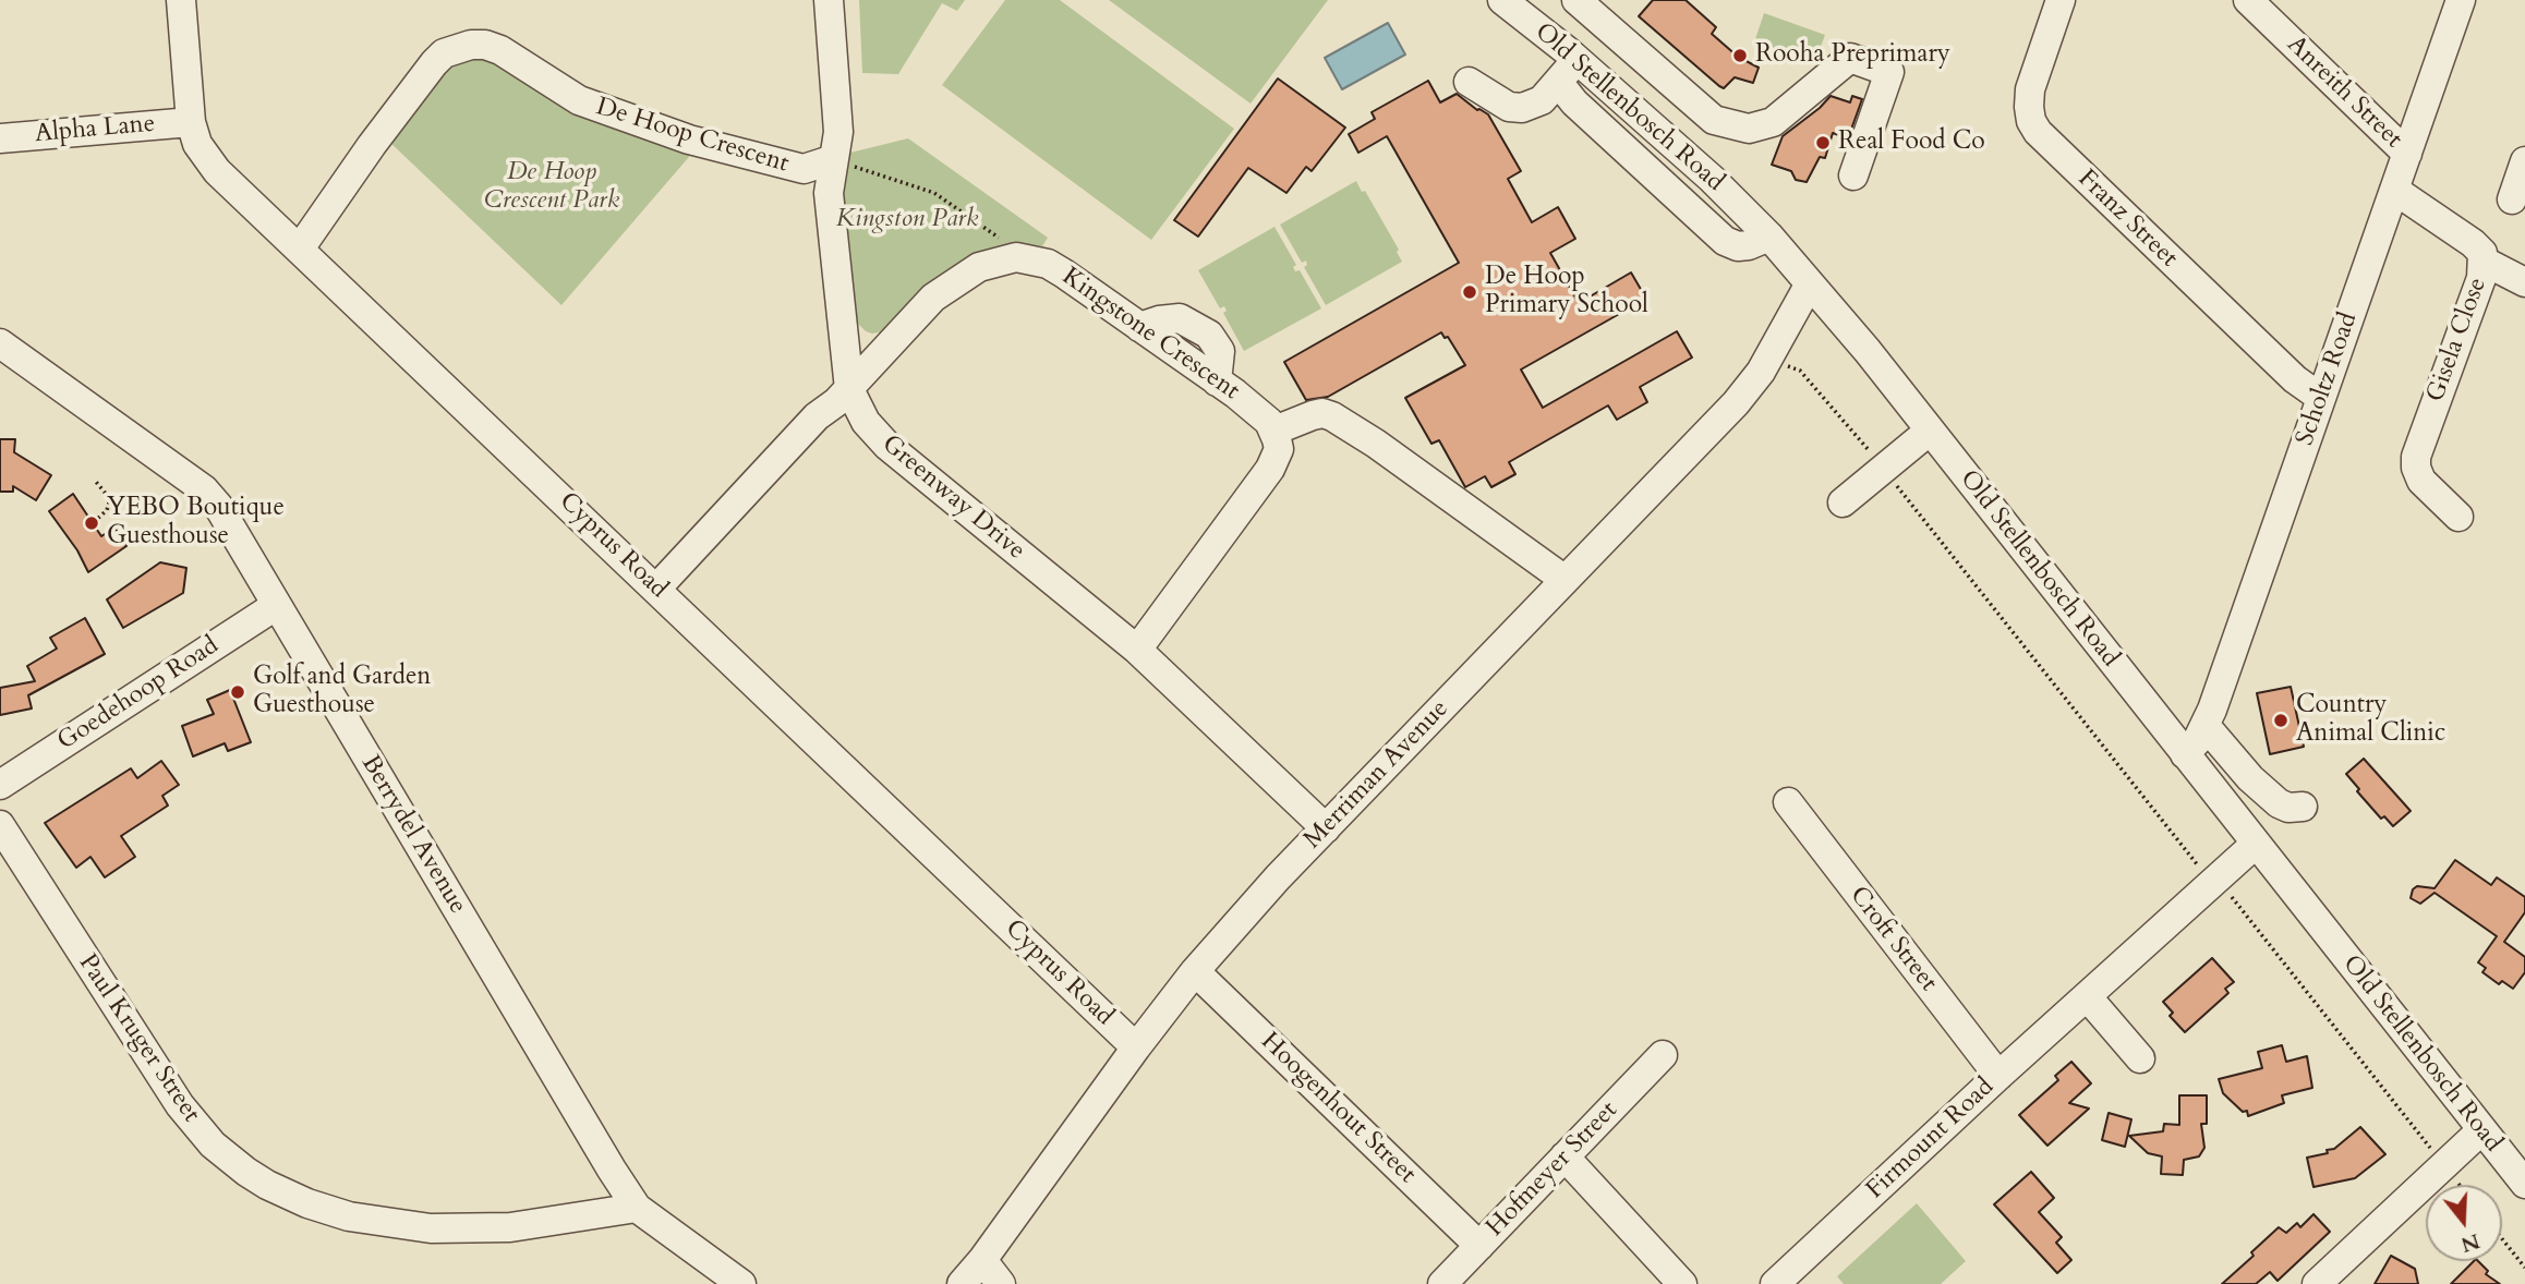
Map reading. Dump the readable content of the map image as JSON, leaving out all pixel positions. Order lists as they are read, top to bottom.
{
  "streets": {
    "street": [
      "Anreith Street",
      "Old Stellenbosch Road",
      "Alpha Lane",
      "De Hoop Crescent",
      "Franz Street",
      "Kingstone Crescent",
      "Gisela Close",
      "Scholtz Road",
      "Greenway Drive",
      "Cyprus Road",
      "Goedehoop Road",
      "Merriman Avenue",
      "Berrydel Avenue",
      "Croft Street",
      "Paul Kruger Street",
      "Hoogenhout Street",
      "Firmount Road",
      "Hofmeyer Street"
    ]
  },
  "crossings": [
    ["Anreith Street", "Scholtz Road"],
    ["Old Stellenbosch Road", "Scholtz Road"],
    ["Old Stellenbosch Road", "Merriman Avenue"],
    ["Old Stellenbosch Road", "Firmount Road"],
    ["Alpha Lane", "Cyprus Road"],
    ["De Hoop Crescent", "Greenway Drive"],
    ["De Hoop Crescent", "Cyprus Road"],
    ["Franz Street", "Scholtz Road"],
    ["Kingstone Crescent", "Greenway Drive"],
    ["Kingstone Crescent", "Cyprus Road"],
    ["Gisela Close", "Scholtz Road"],
    ["Greenway Drive", "Merriman Avenue"],
    ["Cyprus Road", "Merriman Avenue"],
    ["Goedehoop Road", "Berrydel Avenue"],
    ["Merriman Avenue", "Hoogenhout Street"],
    ["Berrydel Avenue", "Paul Kruger Street"],
    ["Croft Street", "Firmount Road"],
    ["Hoogenhout Street", "Hofmeyer Street"]
  ],
  "parks": ["De Hoop Crescent Park", "Kingston Park"],
  "places": [
    "Rooha Preprimary",
    "Real Food Co",
    "De Hoop Primary School",
    "YEBO Boutique Guesthouse",
    "Golf and Garden Guesthouse",
    "Country Animal Clinic"
  ],
  "north": "bottom"
}
